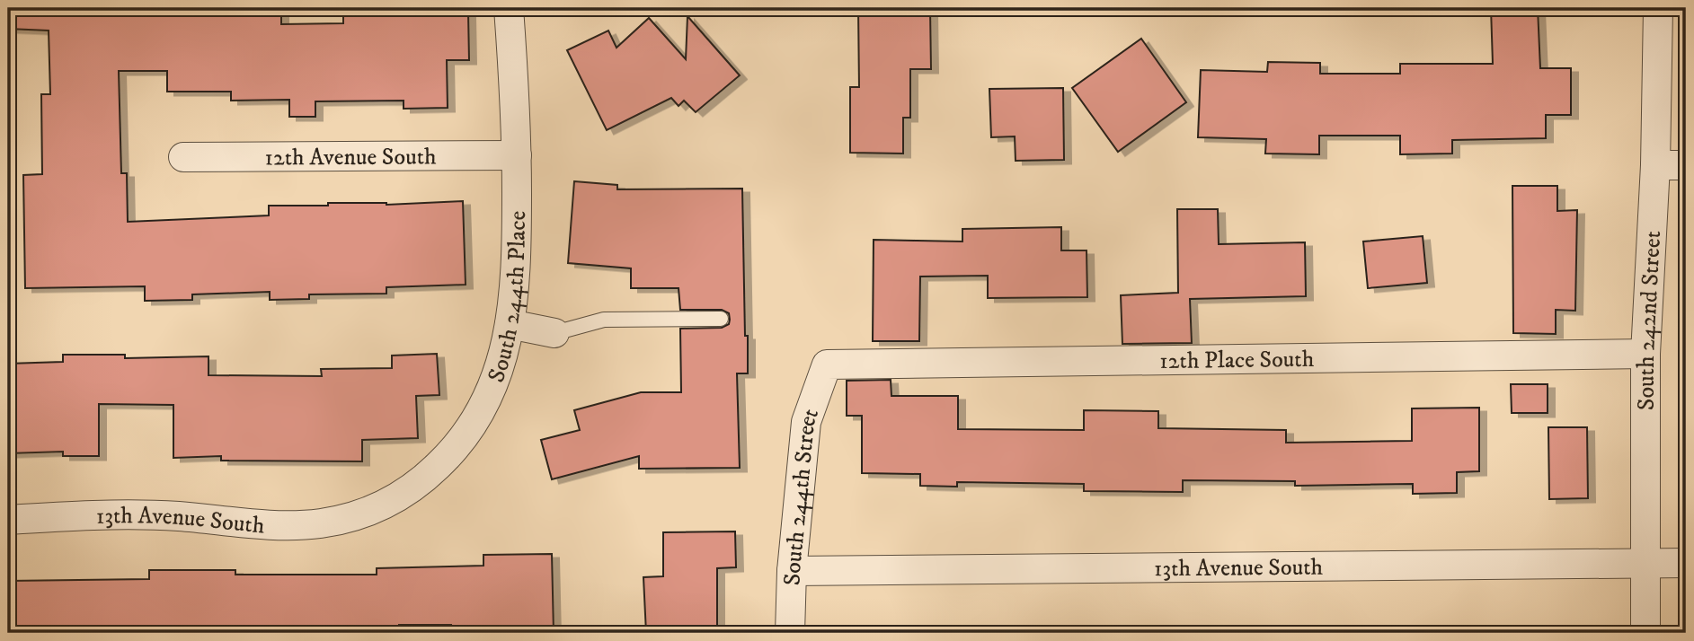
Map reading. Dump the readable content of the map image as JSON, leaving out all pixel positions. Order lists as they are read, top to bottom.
{
  "streets": {
    "street": [
      "12th Avenue South",
      "South 244th Place",
      "South 242nd Street",
      "12th Place South",
      "South 244th Street",
      "13th Avenue South"
    ]
  },
  "crossings": [
    ["12th Avenue South", "South 244th Place"],
    ["South 244th Place", "13th Avenue South"],
    ["South 242nd Street", "12th Place South"],
    ["South 242nd Street", "13th Avenue South"],
    ["12th Place South", "South 244th Street"],
    ["South 244th Street", "13th Avenue South"]
  ]
}
